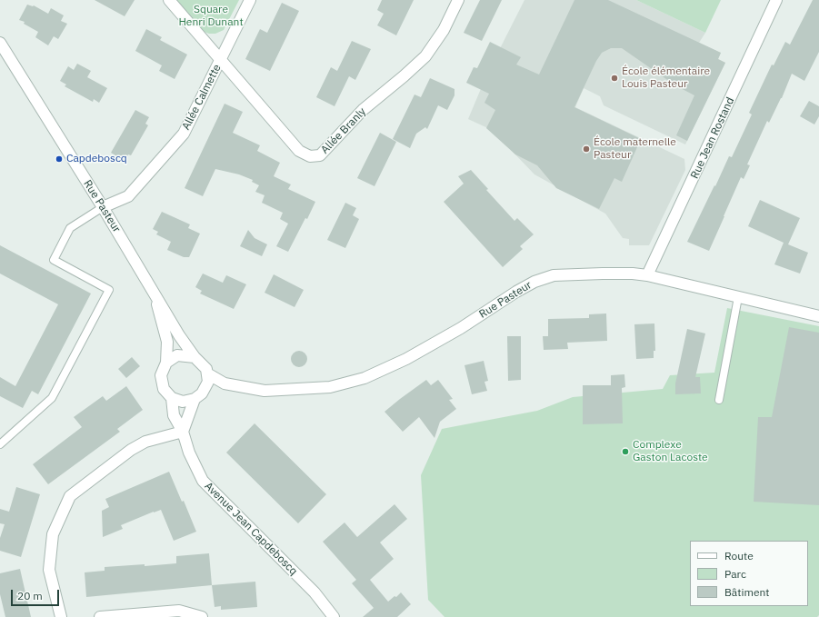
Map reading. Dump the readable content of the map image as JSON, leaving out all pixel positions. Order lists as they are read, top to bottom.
{
  "streets": {
    "street": [
      "Allée Calmette",
      "Allée Branly",
      "Rue Jean Rostand",
      "Rue Pasteur",
      "Avenue Jean Capdeboscq"
    ]
  },
  "crossings": [
    ["Allée Calmette", "Allée Branly"],
    ["Allée Calmette", "Rue Pasteur"],
    ["Rue Jean Rostand", "Rue Pasteur"],
    ["Rue Pasteur", "Avenue Jean Capdeboscq"]
  ],
  "parks": ["Square Henri Dunant"],
  "places": [
    "École élémentaire Louis Pasteur",
    "École maternelle Pasteur",
    "Capdeboscq",
    "Complexe Gaston Lacoste"
  ],
  "legend": ["Route", "Parc", "Bâtiment"],
  "scale_bar": "20 m"
}
